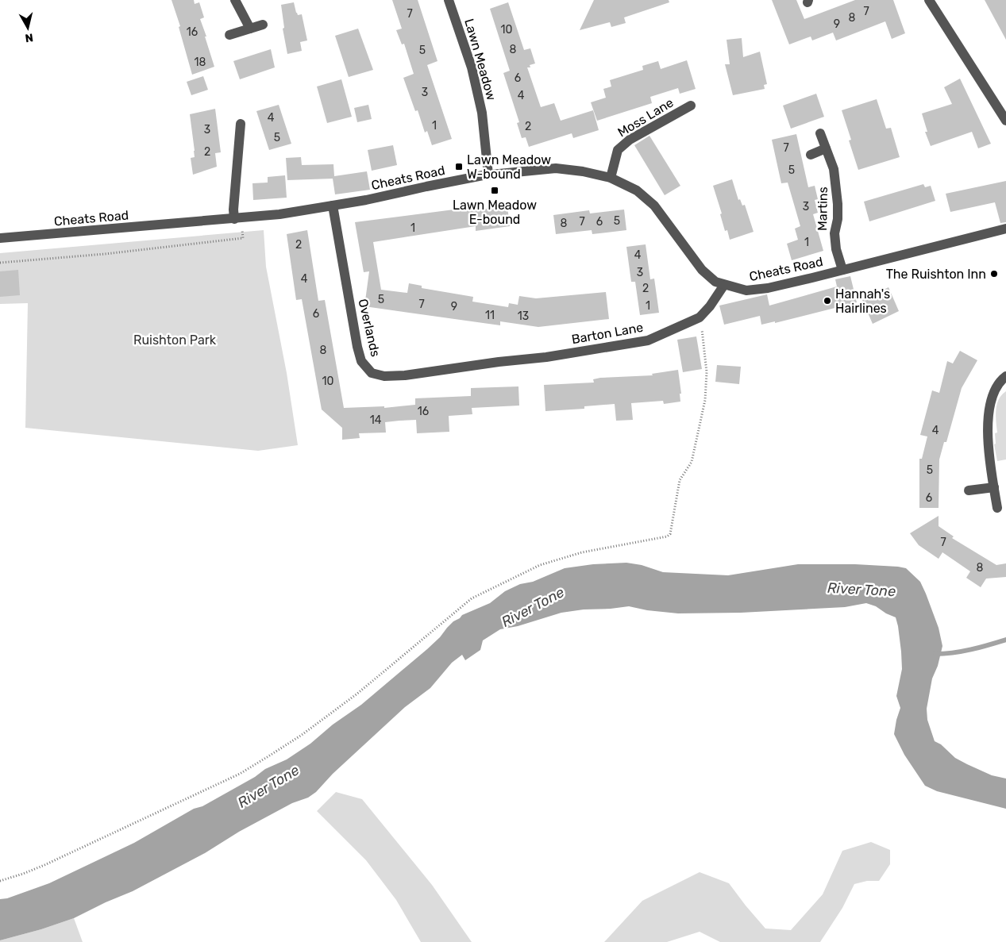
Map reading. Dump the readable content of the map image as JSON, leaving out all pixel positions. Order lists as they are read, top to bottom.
{
  "streets": {
    "street": [
      "Lawn Meadow",
      "Moss Lane",
      "Cheats Road",
      "Martins",
      "Overlands",
      "Barton Lane"
    ]
  },
  "crossings": [
    ["Lawn Meadow", "Cheats Road"],
    ["Moss Lane", "Cheats Road"],
    ["Cheats Road", "Martins"],
    ["Cheats Road", "Overlands"],
    ["Cheats Road", "Barton Lane"],
    ["Overlands", "Barton Lane"]
  ],
  "water": ["River Tone"],
  "parks": ["Ruishton Park"],
  "places": {
    "transit": ["Lawn Meadow W-bound", "Lawn Meadow E-bound"],
    "other": ["The Ruishton Inn", "Hannah's Hairlines"]
  },
  "house_numbers": [
    "7",
    "7",
    "8",
    "9",
    "10",
    "16",
    "8",
    "5",
    "18",
    "6",
    "3",
    "4",
    "4",
    "1",
    "2",
    "3",
    "5",
    "7",
    "2",
    "5",
    "3",
    "5",
    "7",
    "6",
    "8",
    "1",
    "1",
    "2",
    "4",
    "3",
    "4",
    "2",
    "5",
    "7",
    "1",
    "9",
    "6",
    "11",
    "13",
    "8",
    "10",
    "16",
    "14",
    "4",
    "5",
    "6",
    "7",
    "8"
  ],
  "north": "bottom"
}
